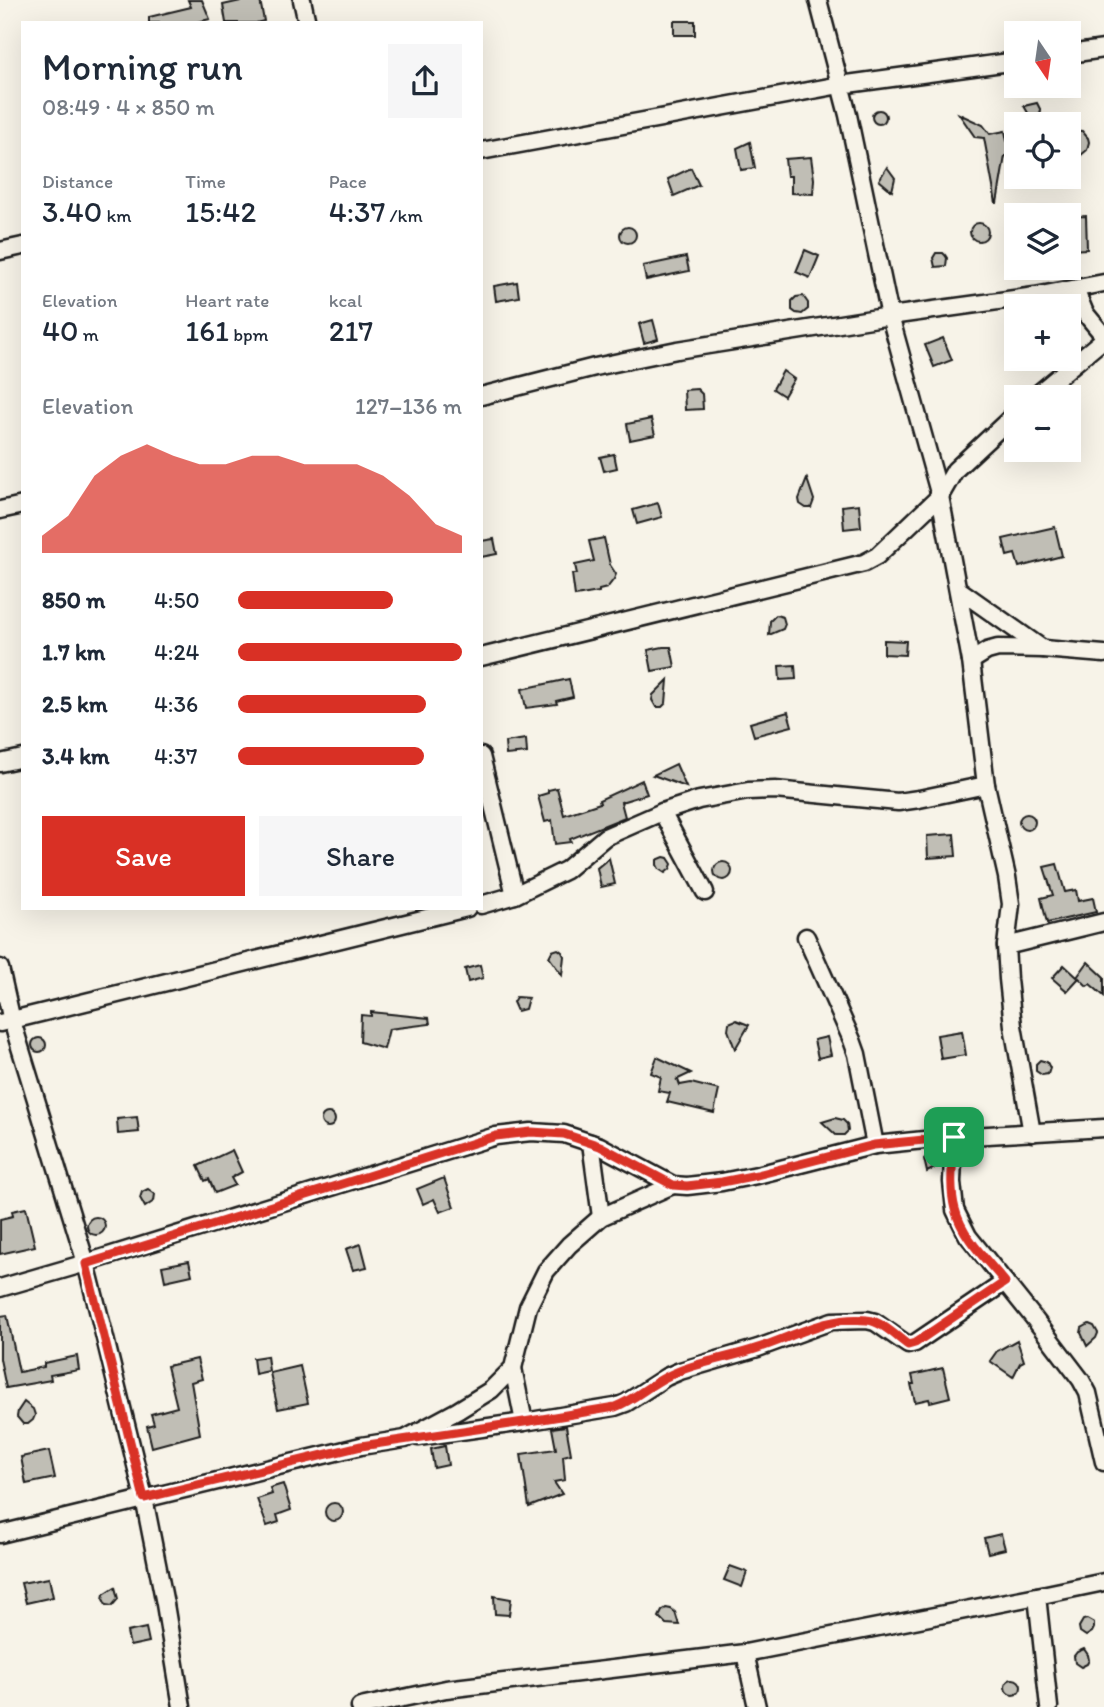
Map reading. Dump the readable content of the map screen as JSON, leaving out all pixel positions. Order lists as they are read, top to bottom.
{
  "north": "bottom",
  "page": {
    "map_buttons": ["+", "−"],
    "heading": ["Morning run", "08:49 · 4 × 850 m"],
    "stats": [
      ["Distance", "3.40 km"],
      ["Time", "15:42"],
      ["Pace", "4:37 /km"],
      ["Elevation", "40 m"],
      ["Heart rate", "161 bpm"],
      ["kcal", "217"]
    ],
    "chart": ["Elevation", "127–136 m"],
    "list": [
      {
        "name": "850 m",
        "note": "4:50"
      },
      {
        "name": "1.7 km",
        "note": "4:24"
      },
      {
        "name": "2.5 km",
        "note": "4:36"
      },
      {
        "name": "3.4 km",
        "note": "4:37"
      }
    ],
    "buttons": ["Save", "Share"]
  }
}
